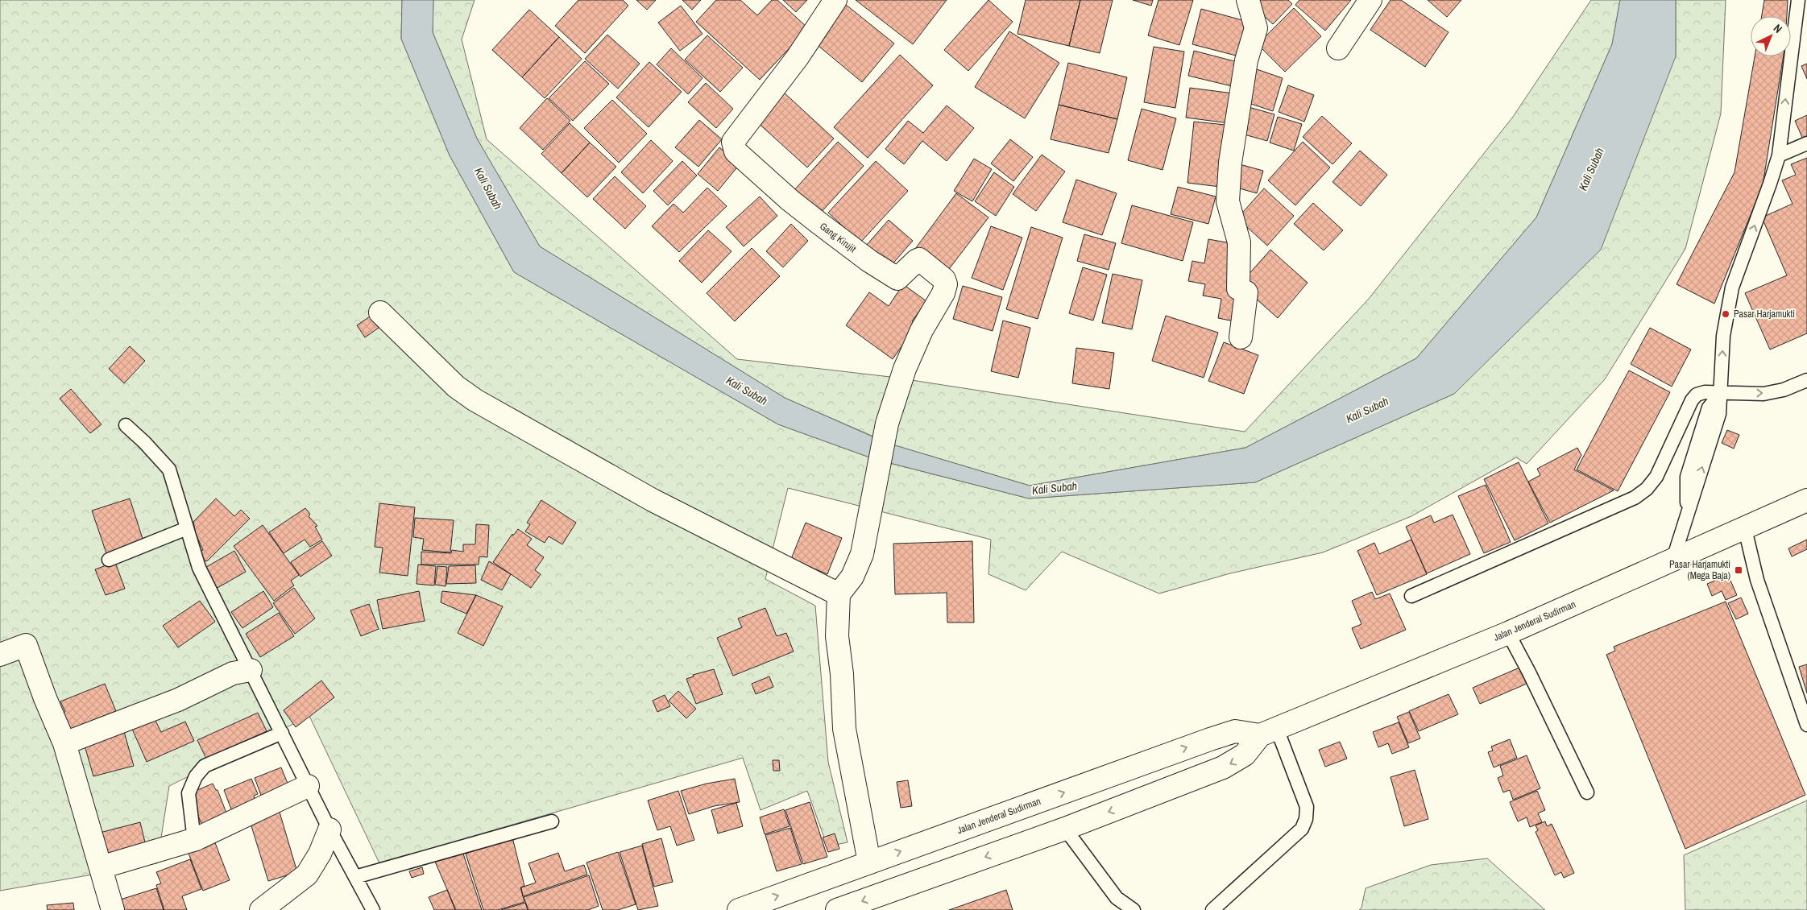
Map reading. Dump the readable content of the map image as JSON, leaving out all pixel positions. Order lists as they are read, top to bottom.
{
  "streets": {
    "main road": ["Gang Kirujit", "Jalan Jenderal Sudirman"]
  },
  "water": ["Kali Subah"],
  "places": {
    "other": ["Pasar Harjamukti"],
    "transit": ["Pasar Harjamukti (Mega Baja)"]
  },
  "north": "top right"
}
